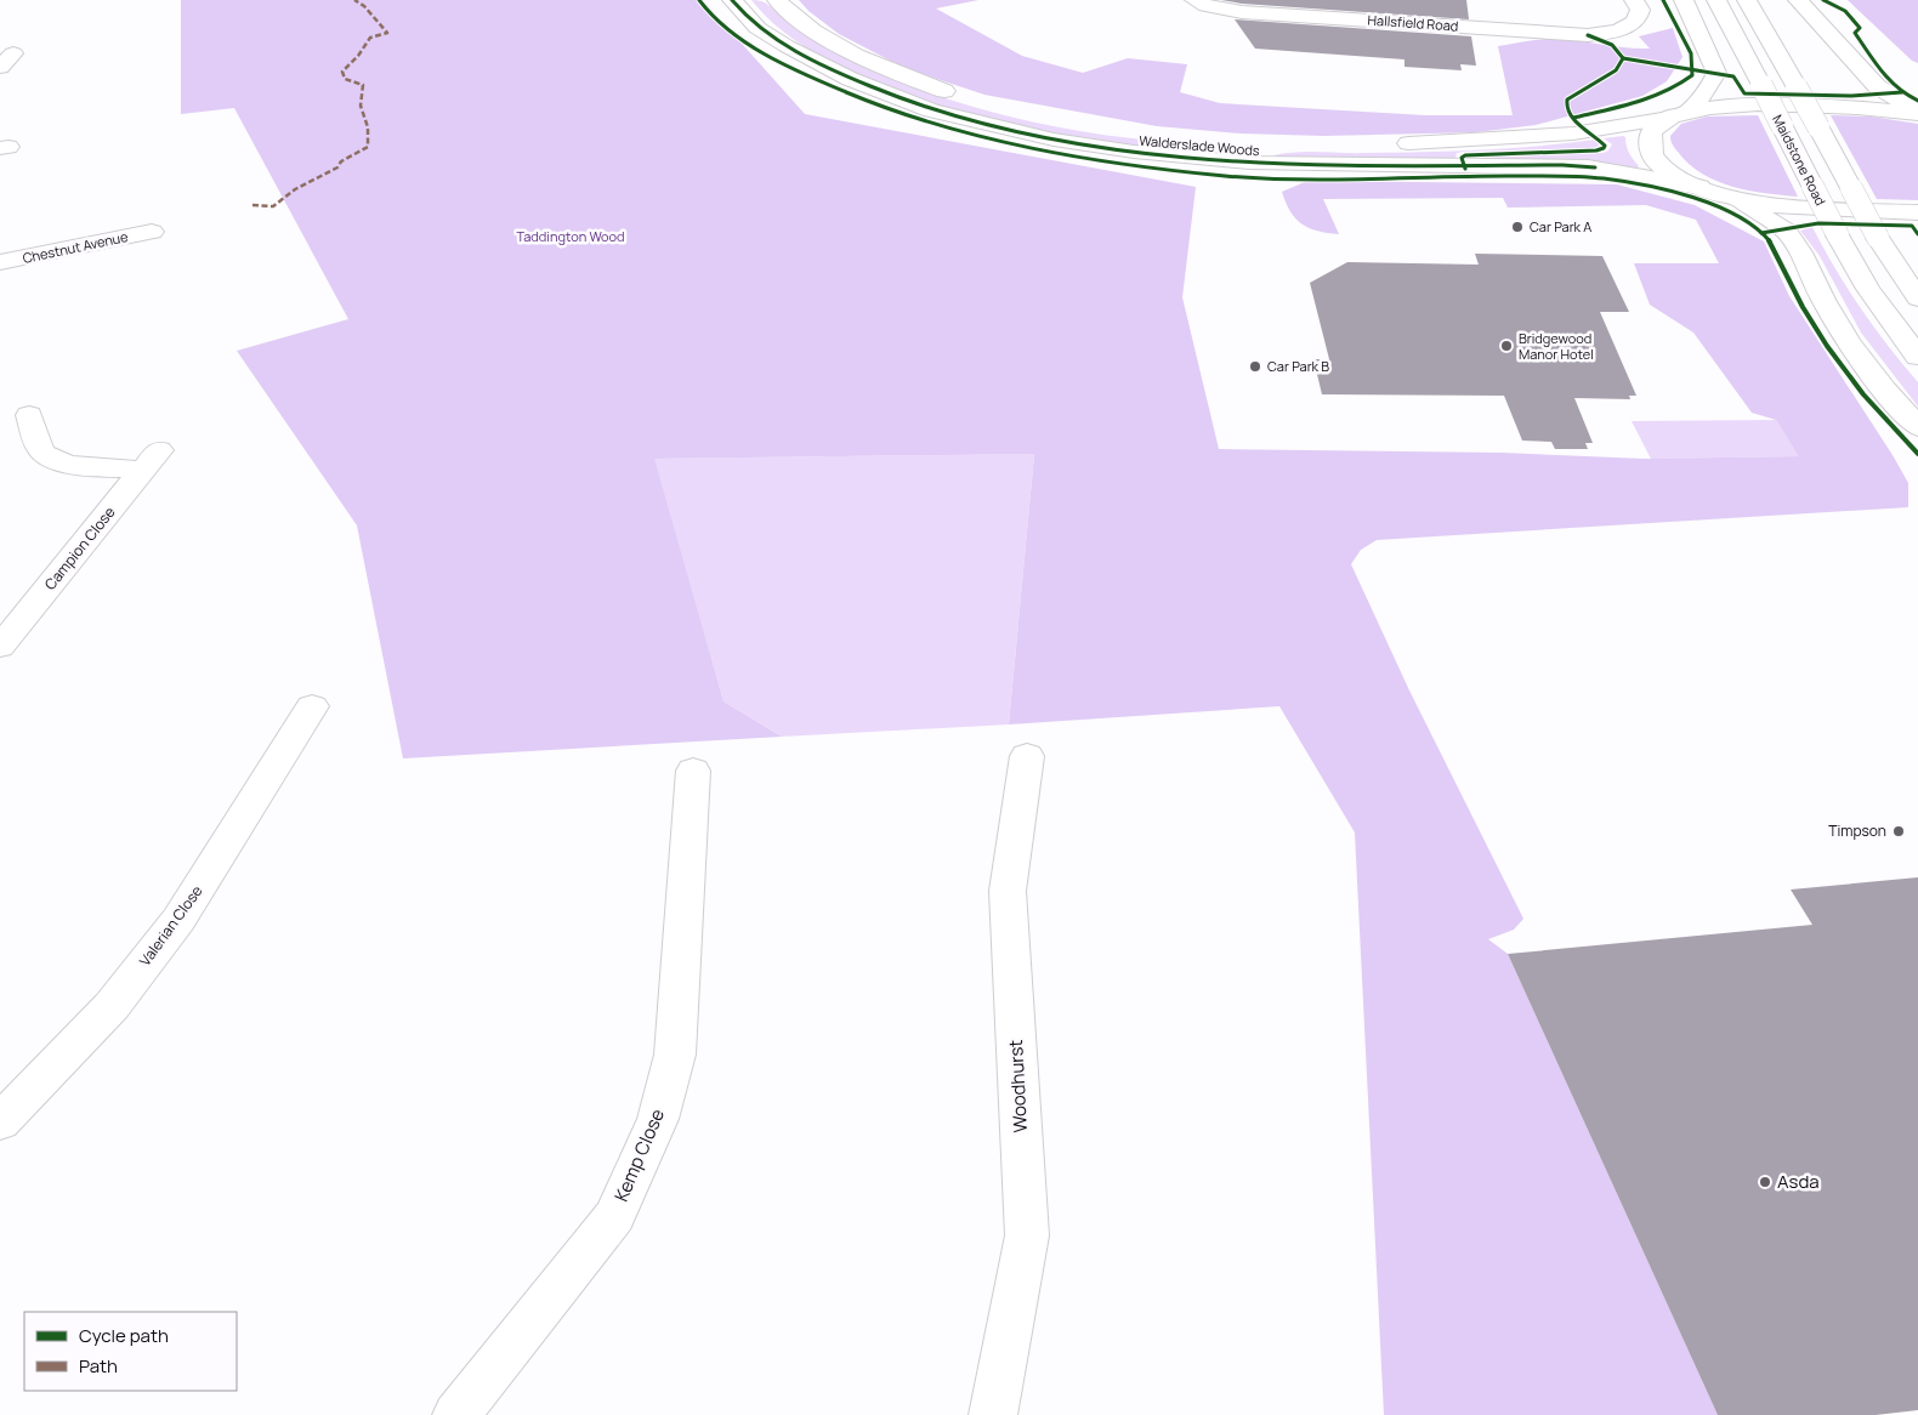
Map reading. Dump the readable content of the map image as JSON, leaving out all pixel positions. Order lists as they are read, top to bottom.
{
  "streets": {
    "street": [
      "Hallsfield Road",
      "Walderslade Woods",
      "Maidstone Road",
      "Chestnut Avenue",
      "Campion Close",
      "Valerian Close",
      "Woodhurst",
      "Kemp Close"
    ]
  },
  "parks": ["Taddington Wood"],
  "places": [
    "Car Park A",
    "Bridgewood Manor Hotel",
    "Car Park B",
    "Timpson",
    "Asda"
  ],
  "legend": ["Cycle path", "Path"]
}
